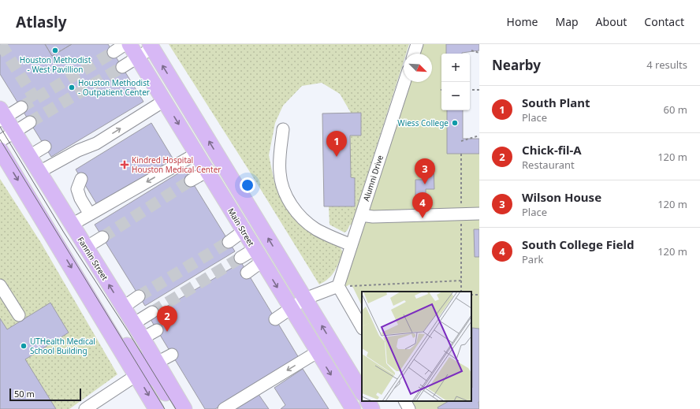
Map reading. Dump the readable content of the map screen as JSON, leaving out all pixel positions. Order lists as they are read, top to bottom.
{
  "streets": {
    "main road": ["Main Street", "Fannin Street"],
    "street": ["Alumni Drive"]
  },
  "places": {
    "other": [
      "Houston Methodist - West Pavillion",
      "Houston Methodist - Outpatient Center",
      "Wiess College",
      "UTHealth Medical School Building"
    ],
    "health": ["Kindred Hospital Houston Medical Center"]
  },
  "scale_bar": "50 m",
  "north": "bottom right",
  "page": {
    "header": "Atlasly",
    "nav": [
      "Home",
      "Map",
      "About",
      "Contact"
    ],
    "heading": ["Nearby", "4 results"],
    "map_buttons": ["+", "−"],
    "list": [
      {
        "mark": "1",
        "name": "South Plant",
        "note": "Place",
        "value": "60 m"
      },
      {
        "mark": "2",
        "name": "Chick-fil-A",
        "note": "Restaurant",
        "value": "120 m"
      },
      {
        "mark": "3",
        "name": "Wilson House",
        "note": "Place",
        "value": "120 m"
      },
      {
        "mark": "4",
        "name": "South College Field",
        "note": "Park",
        "value": "120 m"
      }
    ],
    "pins": [
      "1",
      "3",
      "4",
      "2"
    ],
    "scale": "50 m"
  }
}
